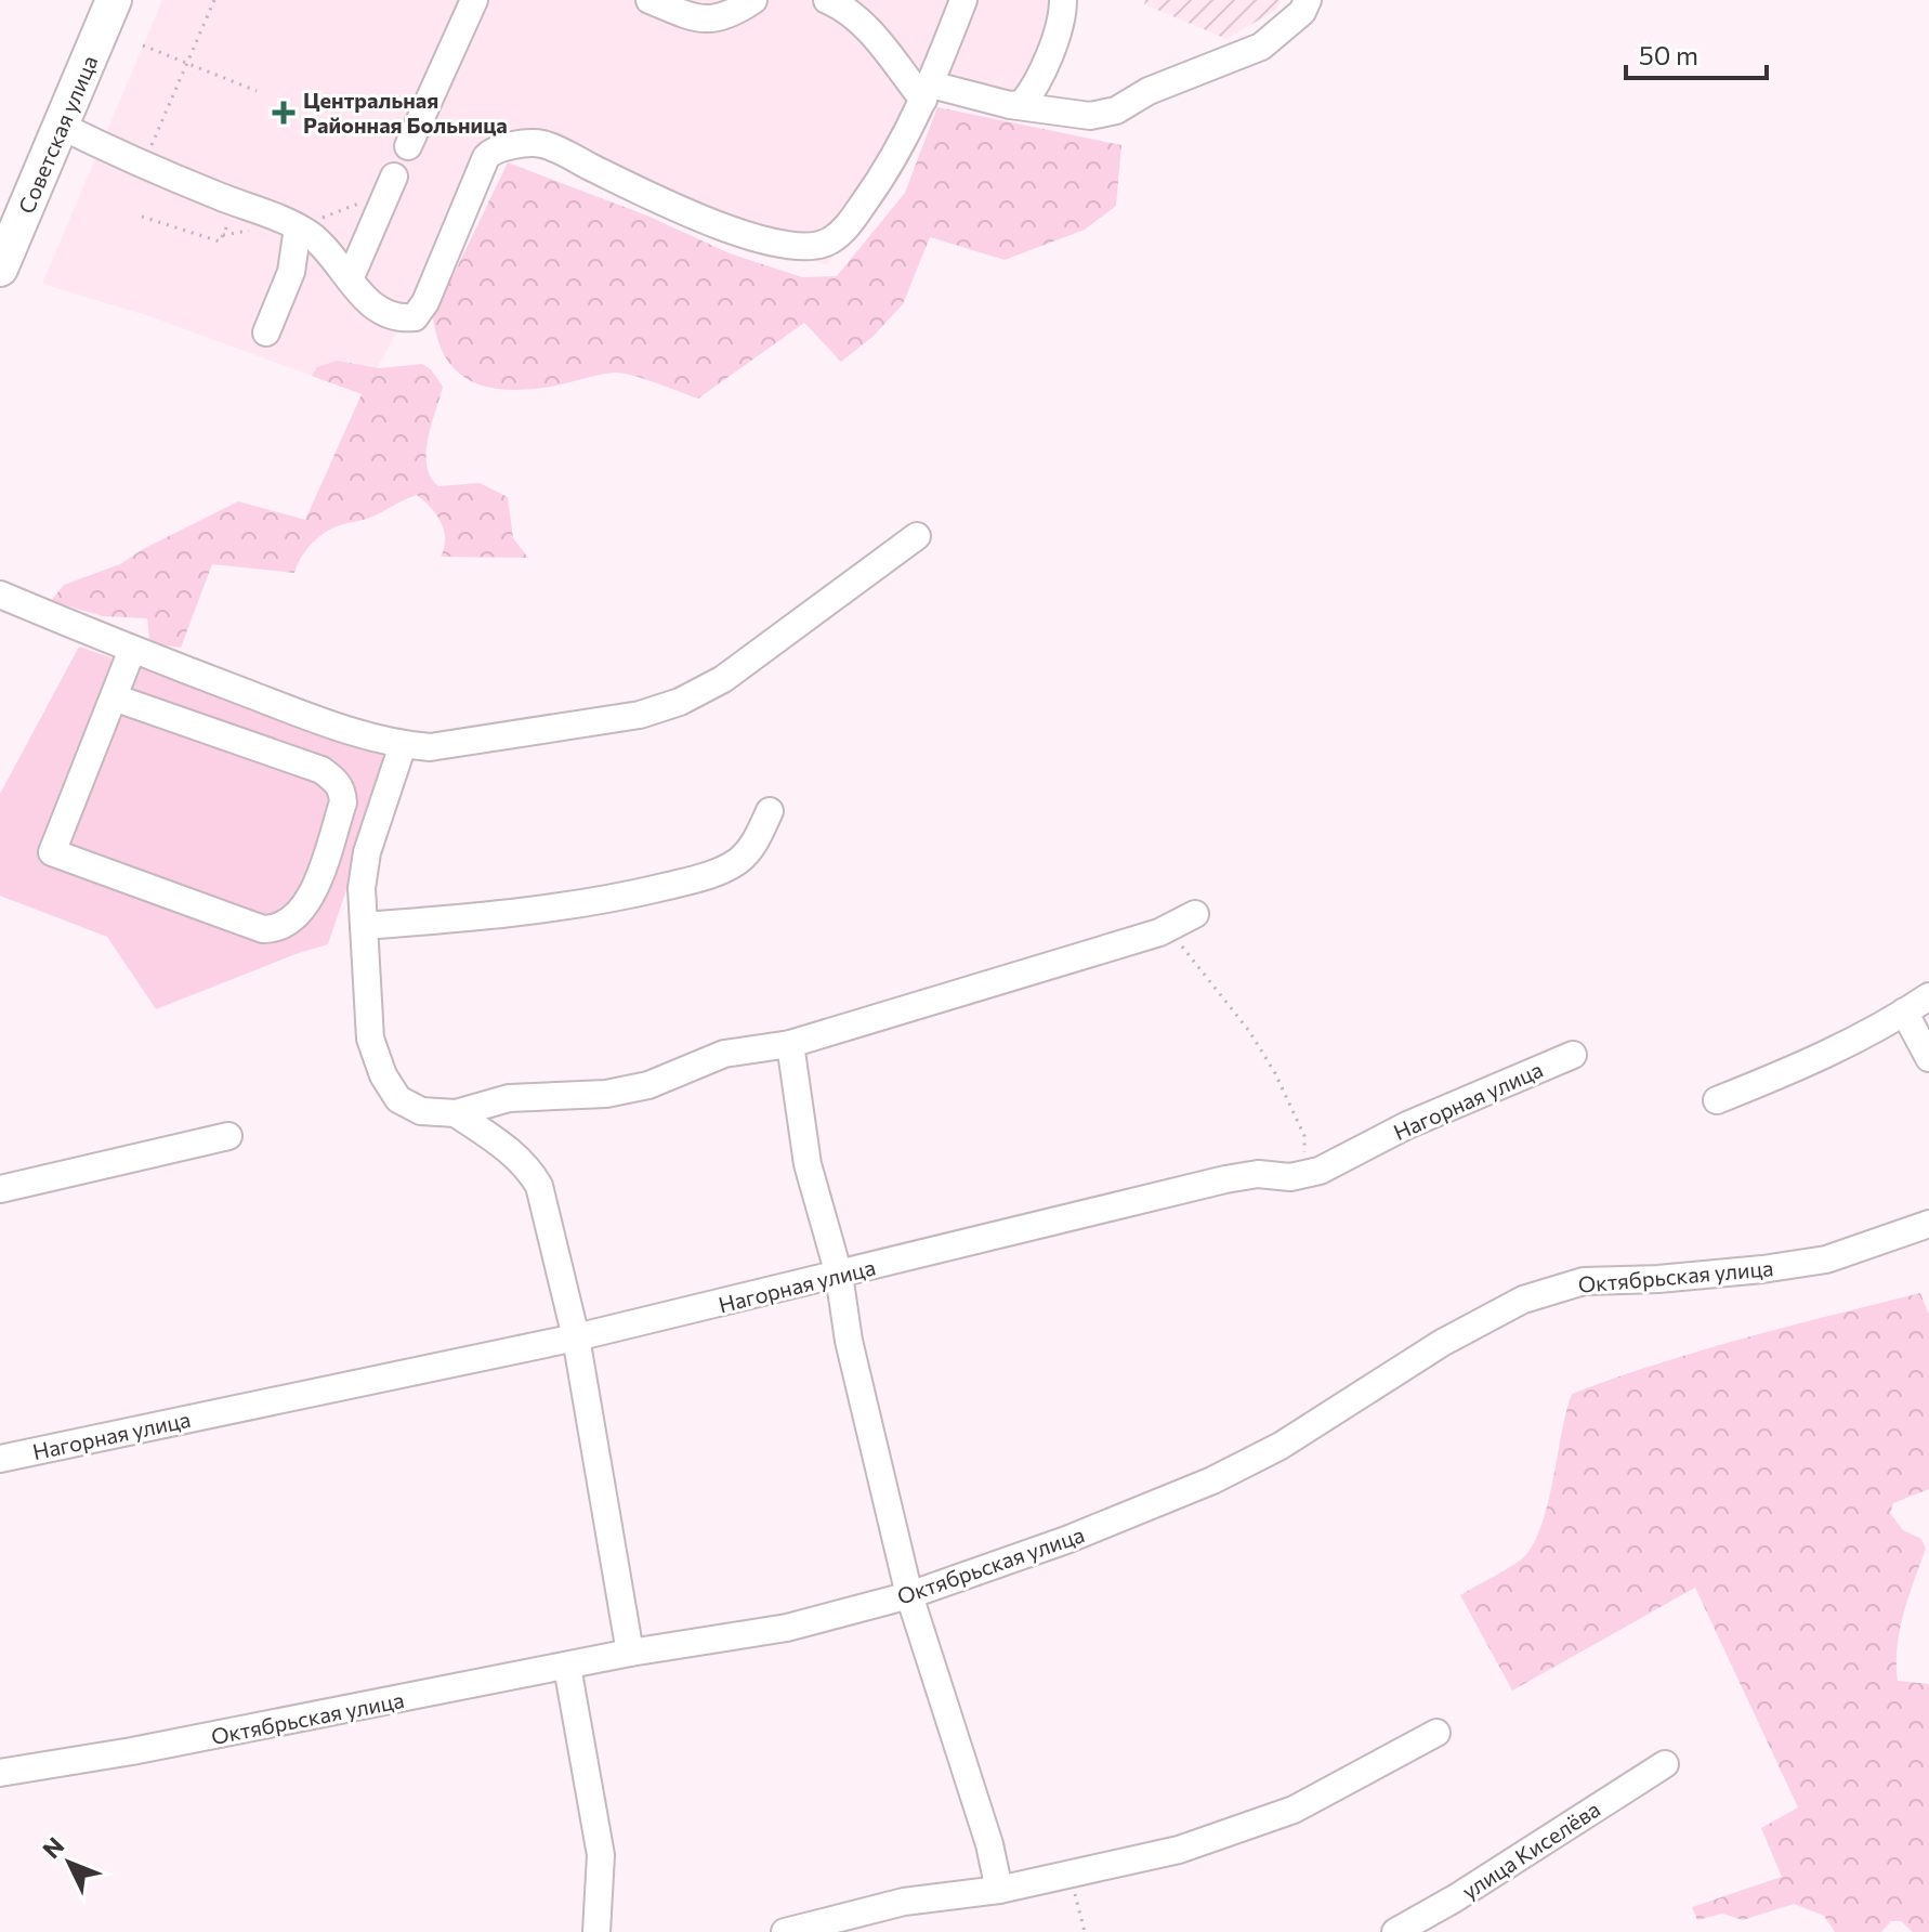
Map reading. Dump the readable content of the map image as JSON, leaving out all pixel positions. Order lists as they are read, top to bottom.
{
  "streets": {
    "main road": ["Советская улица"],
    "street": ["Нагорная улица", "Октябрьская улица", "улица Киселёва"]
  },
  "places": {
    "health": ["Центральная Районная Больница"]
  },
  "scale_bar": "50 m",
  "north": "top left"
}
